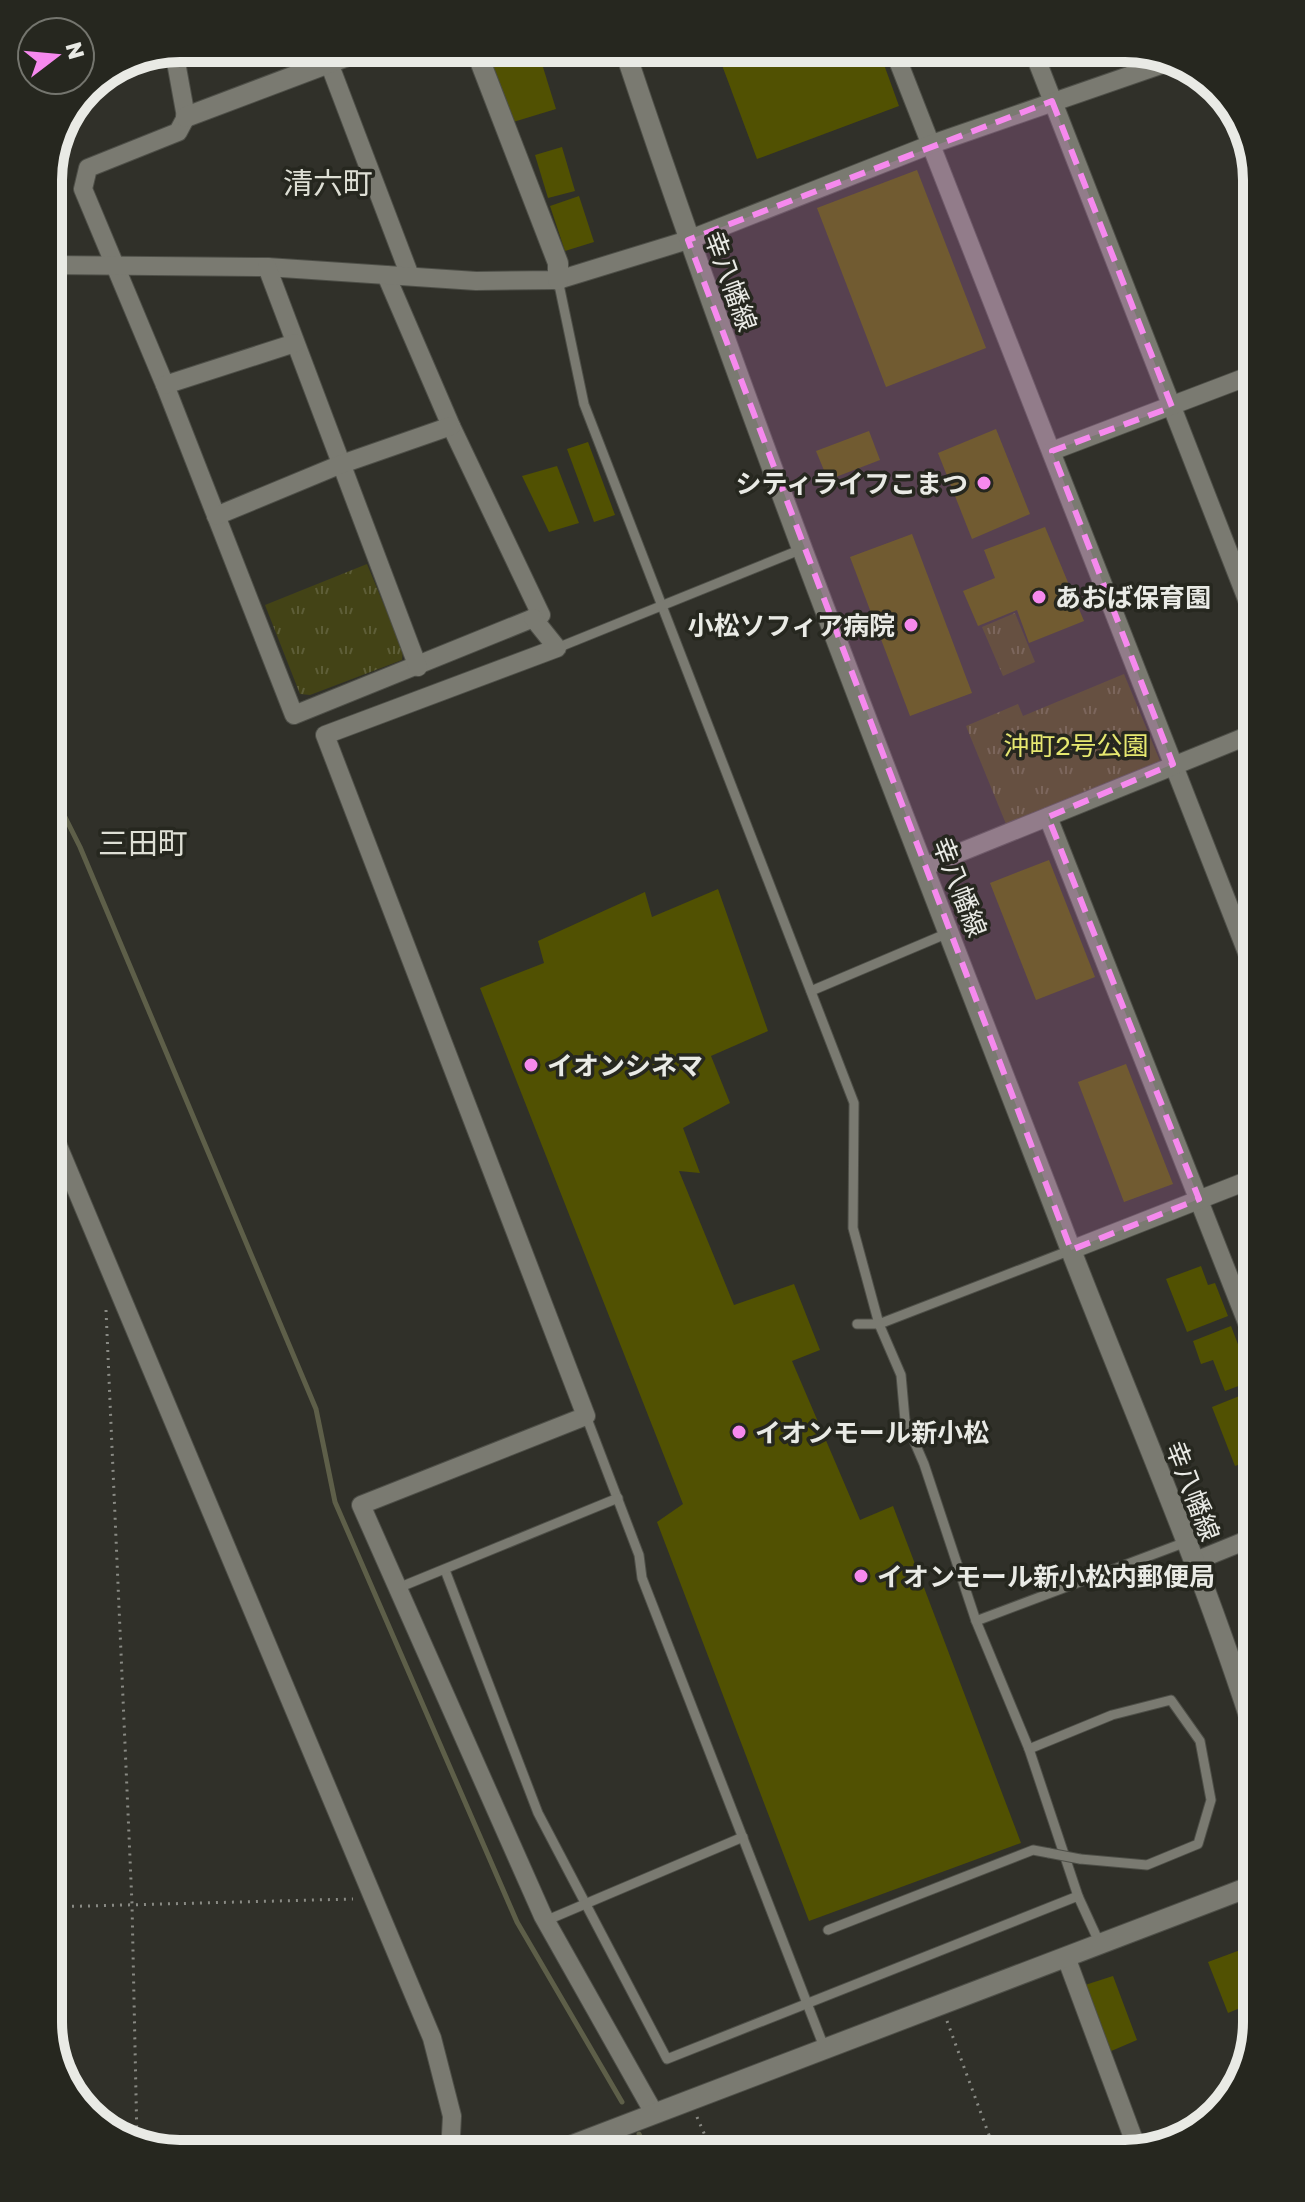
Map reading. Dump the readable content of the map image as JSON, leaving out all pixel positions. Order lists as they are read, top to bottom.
{
  "streets": {
    "street": ["幸八幡線"]
  },
  "districts": ["清六町", "三田町"],
  "parks": ["沖町2号公園"],
  "places": [
    "シティライフこまつ",
    "あおば保育園",
    "小松ソフィア病院",
    "イオンシネマ",
    "イオンモール新小松",
    "イオンモール新小松内郵便局"
  ],
  "north": "right"
}
